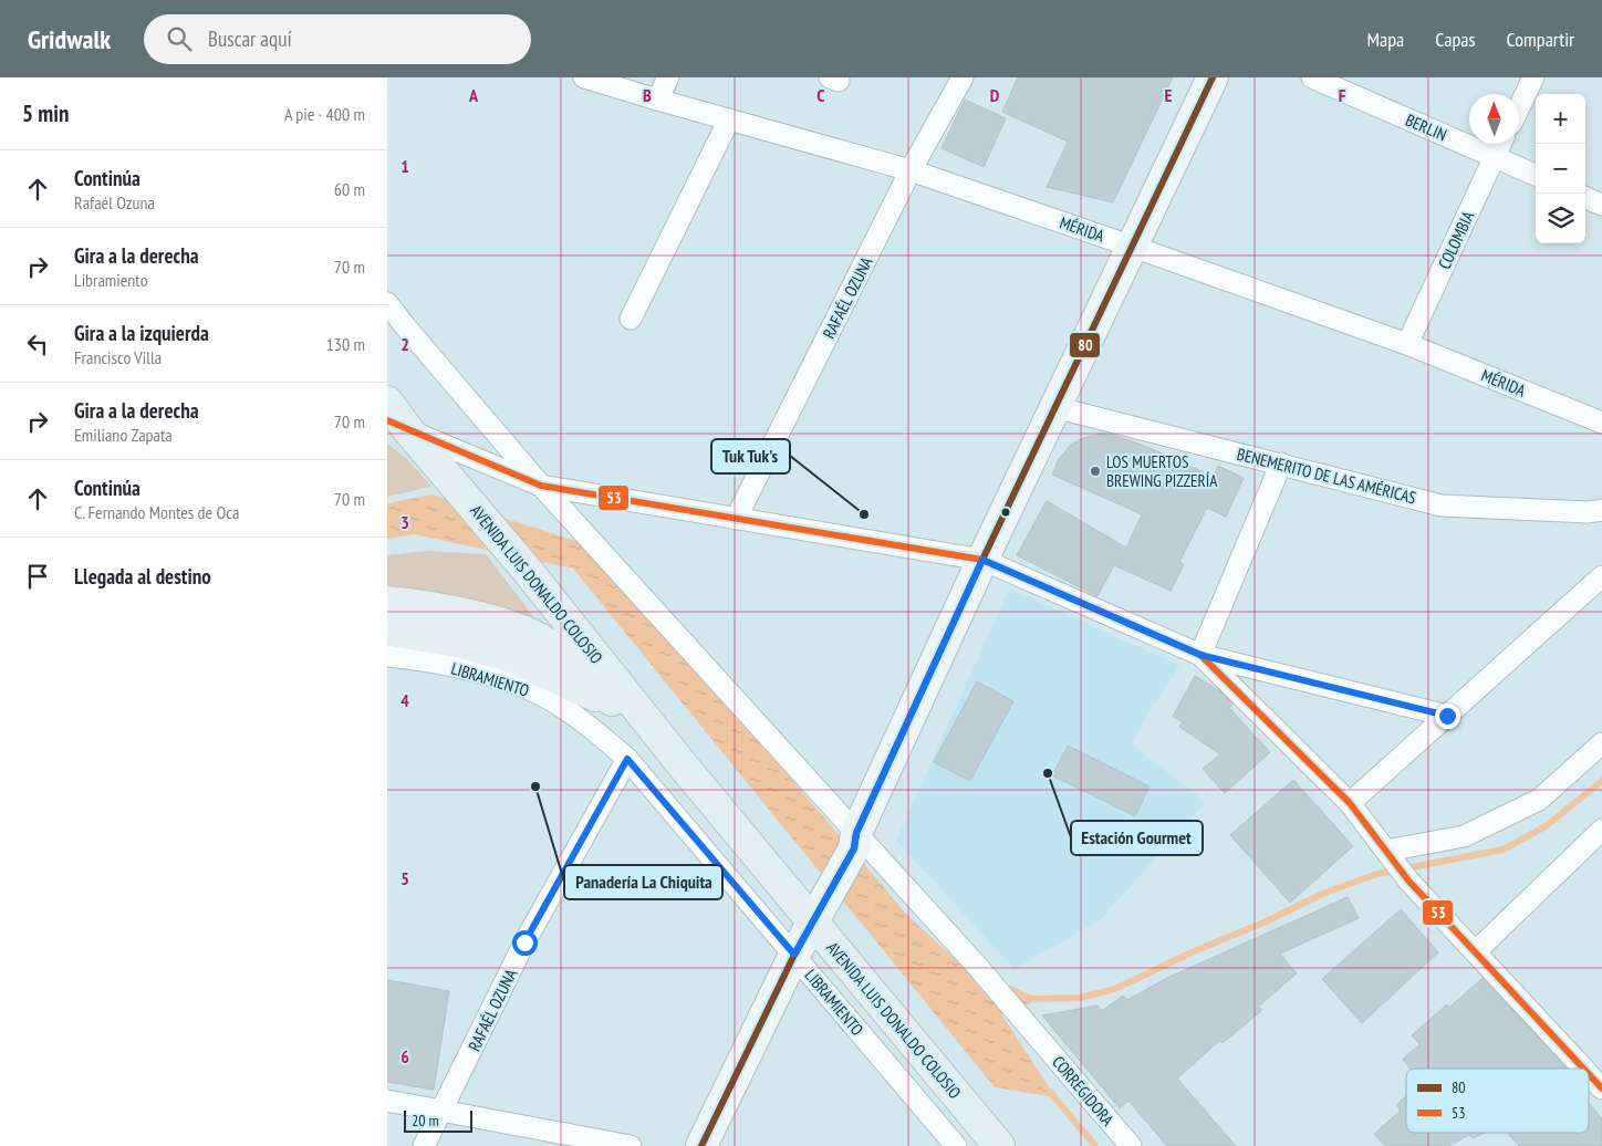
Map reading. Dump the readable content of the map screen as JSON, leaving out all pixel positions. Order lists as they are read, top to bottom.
{
  "streets": {
    "main road": ["AVENIDA LUIS DONALDO COLOSIO"],
    "street": [
      "BERLIN",
      "MÉRIDA",
      "COLOMBIA",
      "RAFAÉL OZUNA",
      "BENEMERITO DE LAS AMÉRICAS",
      "LIBRAMIENTO",
      "CORREGIDORA"
    ]
  },
  "crossings": [
    ["BERLIN", "COLOMBIA"],
    ["MÉRIDA", "COLOMBIA"],
    ["MÉRIDA", "RAFAÉL OZUNA"],
    ["RAFAÉL OZUNA", "LIBRAMIENTO"]
  ],
  "places": [
    "LOS MUERTOS BREWING PIZZERÍA",
    "Tuk Tuk's",
    "Estación Gourmet",
    "Panadería La Chiquita"
  ],
  "lines": ["transit line 80", "transit line 53"],
  "legend": ["80", "53"],
  "scale_bar": "20 m",
  "north": "top",
  "page": {
    "header": "Gridwalk",
    "search": "Buscar aquí",
    "nav": ["Mapa", "Capas", "Compartir"],
    "heading": ["5 min", "A pie · 400 m"],
    "map_buttons": ["+", "−"],
    "list": [
      ["Continúa", "Rafaél Ozuna", "60 m"],
      ["Gira a la derecha", "Libramiento", "70 m"],
      ["Gira a la izquierda", "Francisco Villa", "130 m"],
      ["Gira a la derecha", "Emiliano Zapata", "70 m"],
      ["Continúa", "C. Fernando Montes de Oca", "70 m"],
      "Llegada al destino"
    ],
    "scale": "20 m"
  },
  "grid": {
    "columns": [
      "A",
      "B",
      "C",
      "D",
      "E",
      "F"
    ],
    "rows": [
      "1",
      "2",
      "3",
      "4",
      "5",
      "6"
    ]
  }
}
